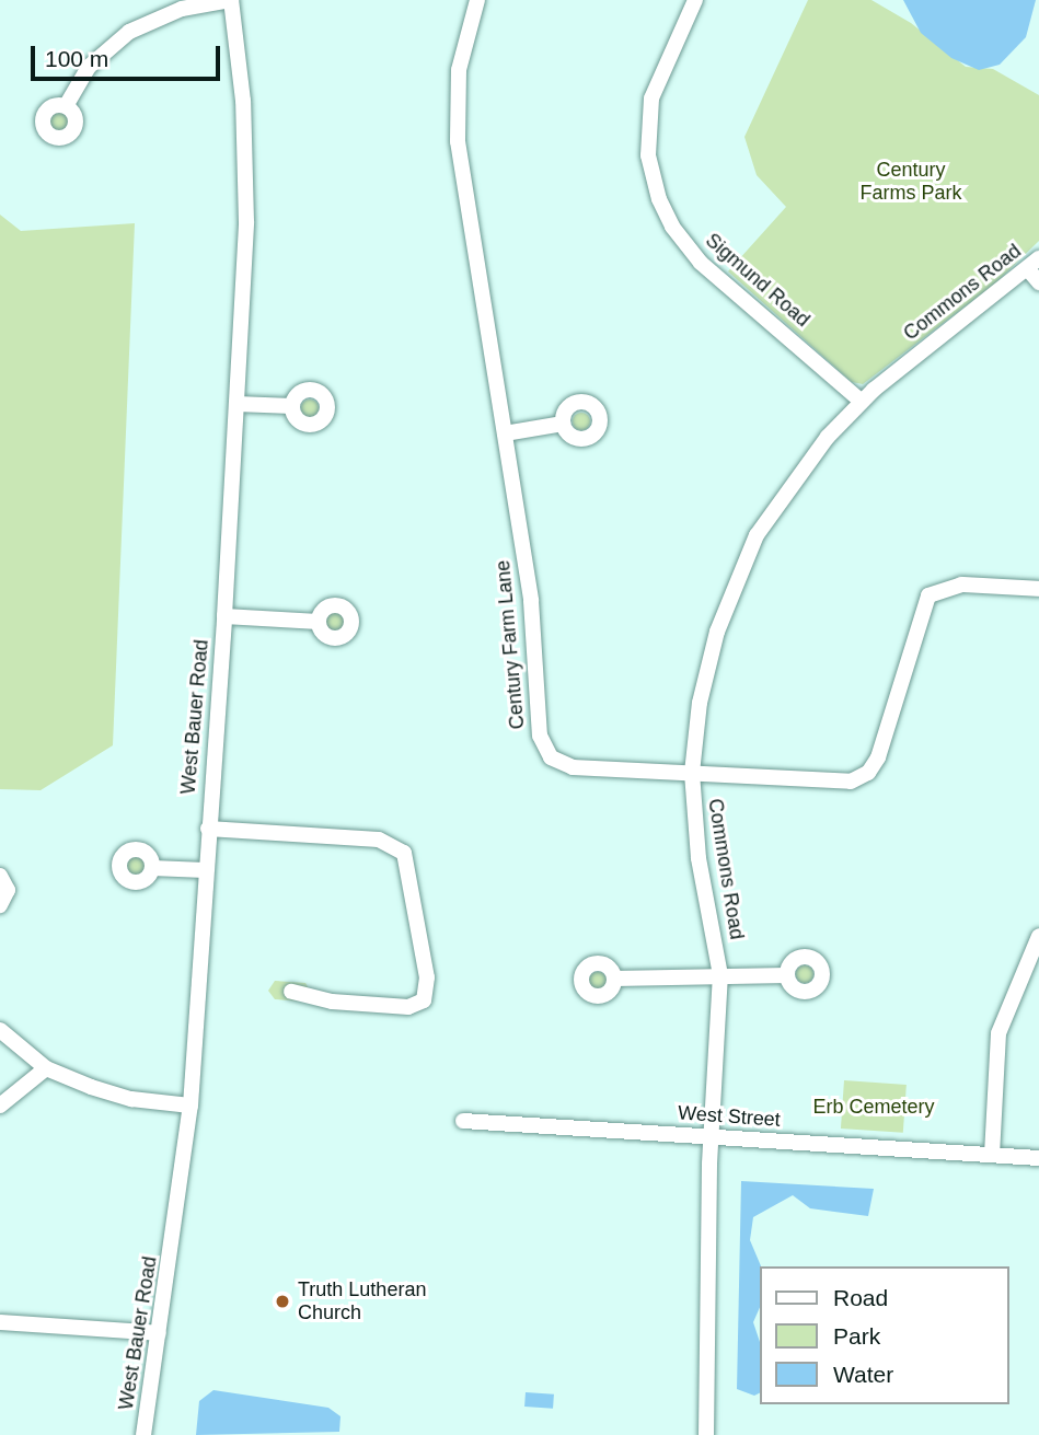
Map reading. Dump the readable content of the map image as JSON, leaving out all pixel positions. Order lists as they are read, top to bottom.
{
  "streets": {
    "street": [
      "Sigmund Road",
      "Commons Road",
      "Century Farm Lane",
      "West Bauer Road",
      "West Street"
    ]
  },
  "crossings": [
    ["Sigmund Road", "Commons Road"],
    ["Commons Road", "Century Farm Lane"],
    ["Commons Road", "West Street"]
  ],
  "parks": ["Century Farms Park", "Erb Cemetery"],
  "places": ["Truth Lutheran Church"],
  "legend": ["Road", "Park", "Water"],
  "scale_bar": "100 m"
}
